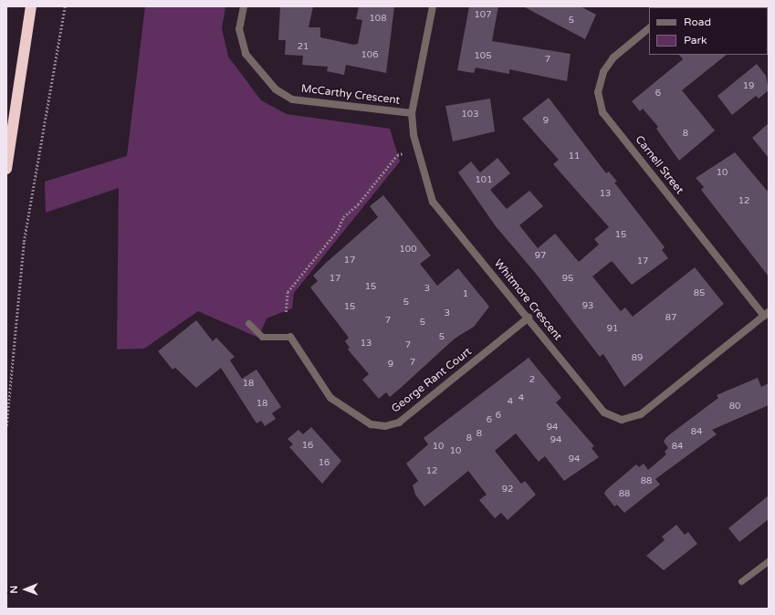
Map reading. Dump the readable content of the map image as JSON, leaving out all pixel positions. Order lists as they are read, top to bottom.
{
  "streets": {
    "street": [
      "McCarthy Crescent",
      "Carnell Street",
      "Whitmore Crescent",
      "George Rant Court"
    ]
  },
  "crossings": [
    ["McCarthy Crescent", "Whitmore Crescent"],
    ["Carnell Street", "Whitmore Crescent"],
    ["Whitmore Crescent", "George Rant Court"]
  ],
  "house_numbers": [
    "107",
    "108",
    "5",
    "21",
    "106",
    "105",
    "7",
    "19",
    "6",
    "103",
    "9",
    "8",
    "11",
    "10",
    "101",
    "13",
    "12",
    "15",
    "100",
    "97",
    "17",
    "17",
    "17",
    "95",
    "15",
    "3",
    "85",
    "1",
    "5",
    "93",
    "15",
    "3",
    "87",
    "7",
    "5",
    "91",
    "5",
    "13",
    "7",
    "89",
    "7",
    "9",
    "2",
    "18",
    "4",
    "4",
    "18",
    "80",
    "6",
    "6",
    "94",
    "84",
    "8",
    "8",
    "94",
    "16",
    "10",
    "84",
    "10",
    "94",
    "16",
    "12",
    "88",
    "92",
    "88"
  ],
  "legend": ["Road", "Park"],
  "north": "left"
}
